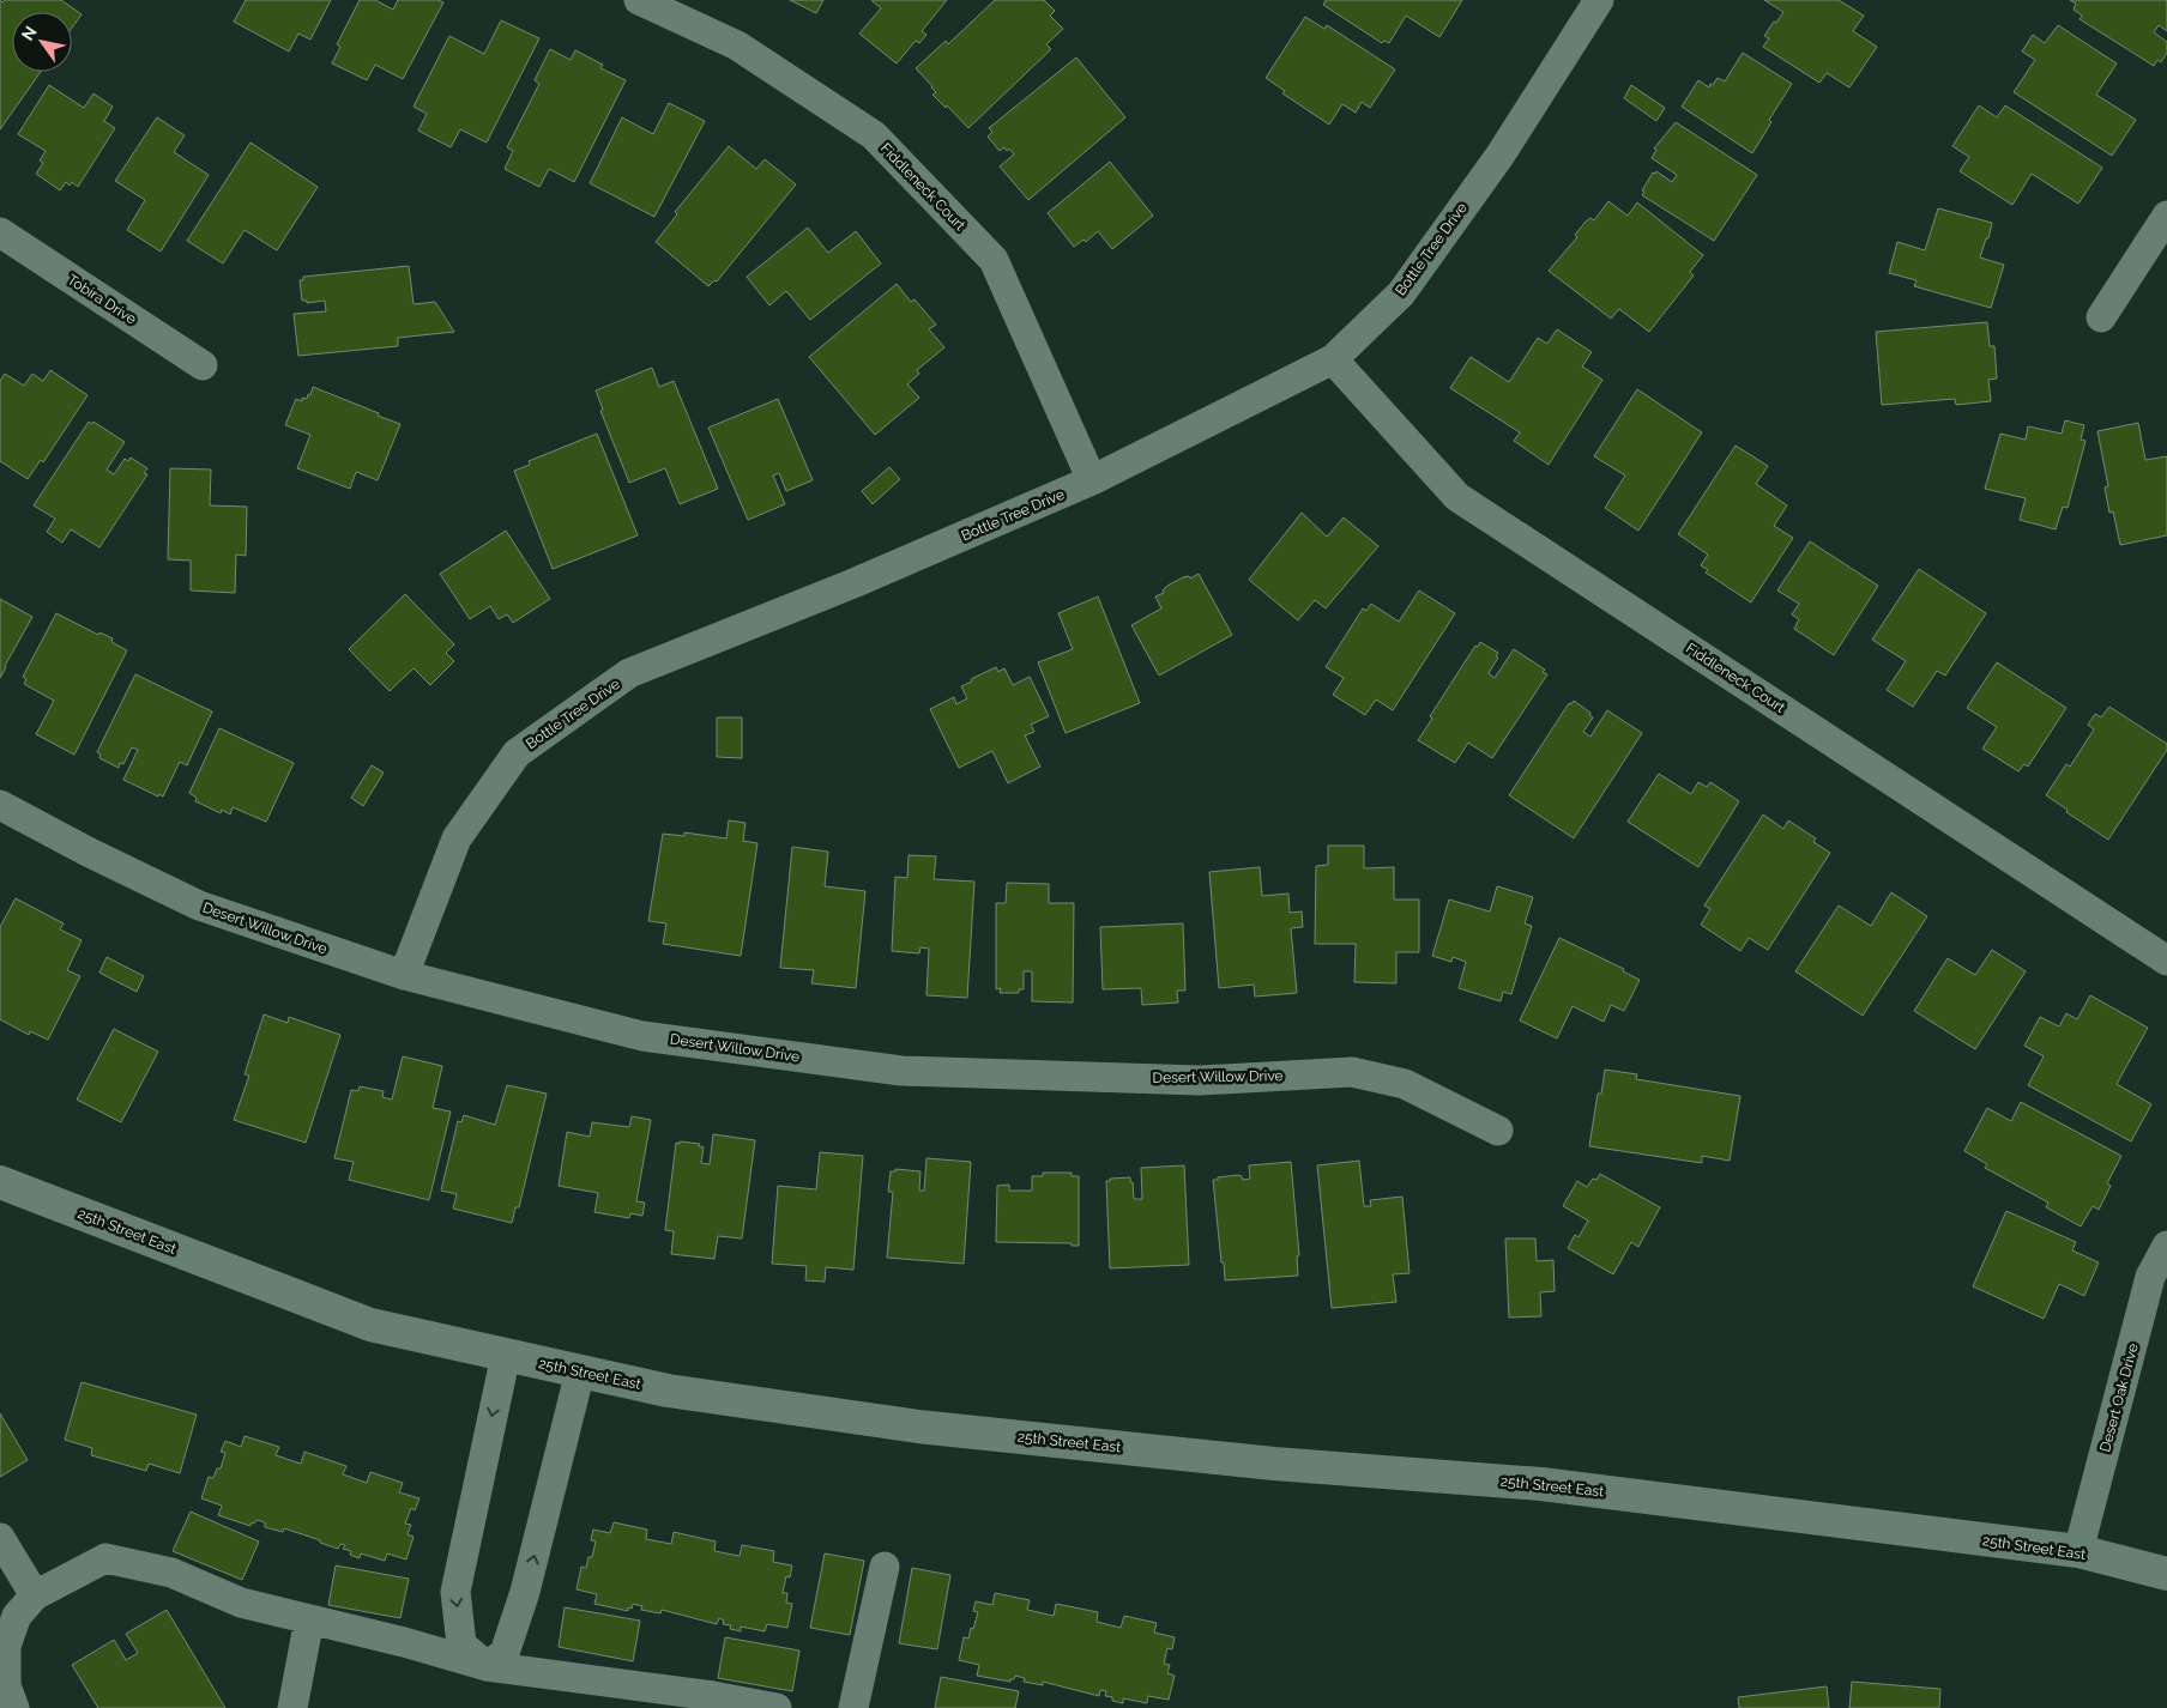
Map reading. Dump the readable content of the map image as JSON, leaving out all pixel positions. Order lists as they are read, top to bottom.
{
  "streets": {
    "main road": ["25th Street East"],
    "street": [
      "Fiddleneck Court",
      "Bottle Tree Drive",
      "Tobira Drive",
      "Desert Willow Drive",
      "Desert Oak Drive"
    ]
  },
  "crossings": [
    ["Fiddleneck Court", "Bottle Tree Drive"],
    ["Bottle Tree Drive", "Desert Willow Drive"],
    ["25th Street East", "Desert Oak Drive"]
  ],
  "north": "top left"
}
